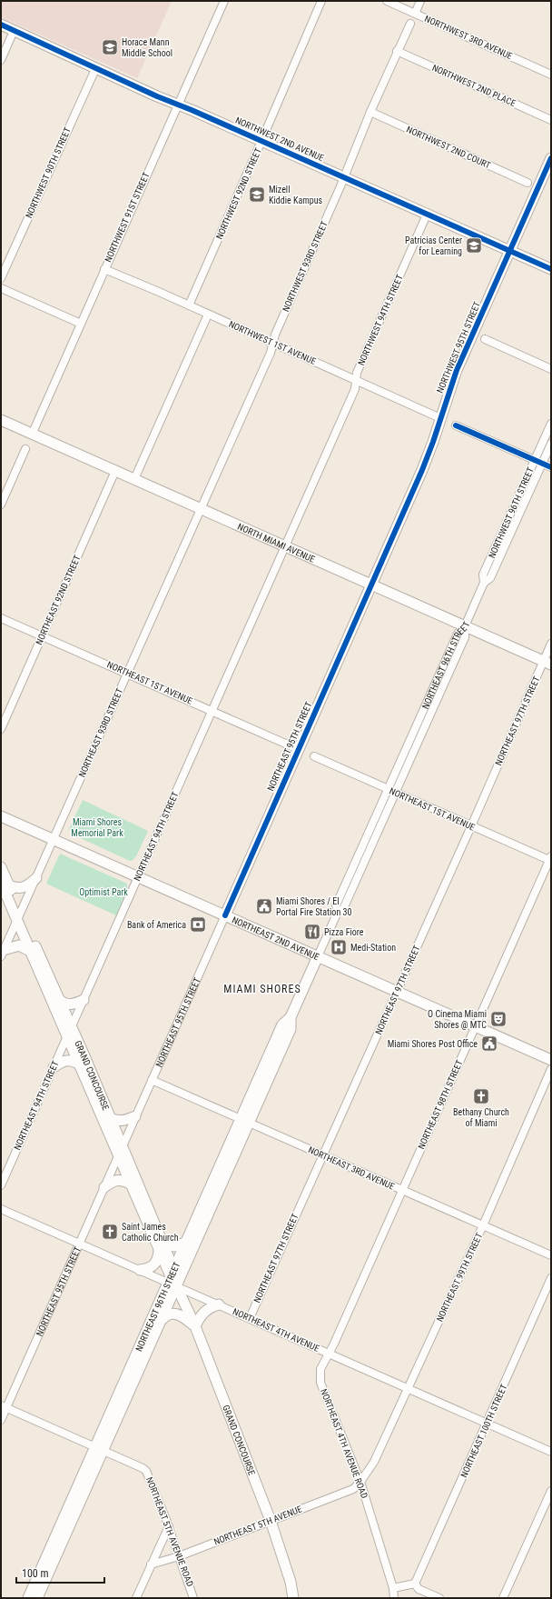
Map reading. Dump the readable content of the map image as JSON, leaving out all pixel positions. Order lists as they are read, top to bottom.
{
  "streets": {
    "street": [
      "NORTHWEST 3RD AVENUE",
      "NORTHWEST 2ND PLACE",
      "NORTHWEST 2ND AVENUE",
      "NORTHWEST 2ND COURT",
      "NORTHWEST 90TH STREET",
      "NORTHWEST 92ND STREET",
      "NORTHWEST 91ST STREET",
      "NORTHWEST 93RD STREET",
      "NORTHWEST 94TH STREET",
      "NORTHWEST 1ST AVENUE",
      "NORTHWEST 95TH STREET",
      "NORTHWEST 96TH STREET",
      "NORTH MIAMI AVENUE",
      "NORTHEAST 92ND STREET",
      "NORTHEAST 96TH STREET",
      "NORTHEAST 1ST AVENUE",
      "NORTHEAST 97TH STREET",
      "NORTHEAST 93RD STREET",
      "NORTHEAST 95TH STREET",
      "NORTHEAST 94TH STREET",
      "NORTHEAST 2ND AVENUE",
      "GRAND CONCOURSE",
      "NORTHEAST 98TH STREET",
      "NORTHEAST 3RD AVENUE",
      "NORTHEAST 99TH STREET",
      "NORTHEAST 4TH AVENUE",
      "NORTHEAST 100TH STREET",
      "NORTHEAST 4TH AVENUE ROAD",
      "NORTHEAST 5TH AVENUE",
      "NORTHEAST 5TH AVENUE ROAD"
    ]
  },
  "crossings": [
    ["NORTHWEST 2ND PLACE", "NORTHWEST 93RD STREET"],
    ["NORTHWEST 2ND AVENUE", "NORTHWEST 90TH STREET"],
    ["NORTHWEST 2ND AVENUE", "NORTHWEST 92ND STREET"],
    ["NORTHWEST 2ND AVENUE", "NORTHWEST 91ST STREET"],
    ["NORTHWEST 2ND AVENUE", "NORTHWEST 93RD STREET"],
    ["NORTHWEST 2ND AVENUE", "NORTHWEST 94TH STREET"],
    ["NORTHWEST 2ND AVENUE", "NORTHWEST 95TH STREET"],
    ["NORTHWEST 2ND COURT", "NORTHWEST 93RD STREET"],
    ["NORTHWEST 92ND STREET", "NORTHWEST 1ST AVENUE"],
    ["NORTHWEST 91ST STREET", "NORTHWEST 1ST AVENUE"],
    ["NORTHWEST 91ST STREET", "NORTH MIAMI AVENUE"],
    ["NORTHWEST 93RD STREET", "NORTHWEST 1ST AVENUE"],
    ["NORTHWEST 93RD STREET", "NORTH MIAMI AVENUE"],
    ["NORTHWEST 93RD STREET", "NORTHEAST 93RD STREET"],
    ["NORTHWEST 94TH STREET", "NORTHWEST 1ST AVENUE"],
    ["NORTHWEST 94TH STREET", "NORTH MIAMI AVENUE"],
    ["NORTHWEST 94TH STREET", "NORTHEAST 94TH STREET"],
    ["NORTHWEST 1ST AVENUE", "NORTHWEST 95TH STREET"],
    ["NORTHWEST 95TH STREET", "NORTH MIAMI AVENUE"],
    ["NORTHWEST 95TH STREET", "NORTHEAST 95TH STREET"],
    ["NORTHWEST 96TH STREET", "NORTH MIAMI AVENUE"],
    ["NORTHWEST 96TH STREET", "NORTHEAST 96TH STREET"],
    ["NORTH MIAMI AVENUE", "NORTHEAST 92ND STREET"],
    ["NORTH MIAMI AVENUE", "NORTHEAST 96TH STREET"],
    ["NORTH MIAMI AVENUE", "NORTHEAST 97TH STREET"],
    ["NORTH MIAMI AVENUE", "NORTHEAST 93RD STREET"],
    ["NORTH MIAMI AVENUE", "NORTHEAST 95TH STREET"],
    ["NORTH MIAMI AVENUE", "NORTHEAST 94TH STREET"],
    ["NORTHEAST 92ND STREET", "NORTHEAST 1ST AVENUE"],
    ["NORTHEAST 96TH STREET", "NORTHEAST 1ST AVENUE"],
    ["NORTHEAST 96TH STREET", "NORTHEAST 2ND AVENUE"],
    ["NORTHEAST 96TH STREET", "GRAND CONCOURSE"],
    ["NORTHEAST 96TH STREET", "NORTHEAST 3RD AVENUE"],
    ["NORTHEAST 96TH STREET", "NORTHEAST 4TH AVENUE"],
    ["NORTHEAST 96TH STREET", "NORTHEAST 5TH AVENUE ROAD"],
    ["NORTHEAST 1ST AVENUE", "NORTHEAST 97TH STREET"],
    ["NORTHEAST 1ST AVENUE", "NORTHEAST 93RD STREET"],
    ["NORTHEAST 1ST AVENUE", "NORTHEAST 95TH STREET"],
    ["NORTHEAST 1ST AVENUE", "NORTHEAST 94TH STREET"],
    ["NORTHEAST 1ST AVENUE", "NORTHEAST 98TH STREET"],
    ["NORTHEAST 97TH STREET", "NORTHEAST 2ND AVENUE"],
    ["NORTHEAST 97TH STREET", "NORTHEAST 3RD AVENUE"],
    ["NORTHEAST 97TH STREET", "NORTHEAST 4TH AVENUE"],
    ["NORTHEAST 93RD STREET", "NORTHEAST 2ND AVENUE"],
    ["NORTHEAST 93RD STREET", "GRAND CONCOURSE"],
    ["NORTHEAST 95TH STREET", "NORTHEAST 2ND AVENUE"],
    ["NORTHEAST 95TH STREET", "GRAND CONCOURSE"],
    ["NORTHEAST 95TH STREET", "NORTHEAST 3RD AVENUE"],
    ["NORTHEAST 95TH STREET", "NORTHEAST 4TH AVENUE"],
    ["NORTHEAST 94TH STREET", "NORTHEAST 2ND AVENUE"],
    ["NORTHEAST 94TH STREET", "GRAND CONCOURSE"],
    ["NORTHEAST 2ND AVENUE", "NORTHEAST 98TH STREET"],
    ["GRAND CONCOURSE", "NORTHEAST 4TH AVENUE"],
    ["GRAND CONCOURSE", "NORTHEAST 5TH AVENUE"],
    ["NORTHEAST 98TH STREET", "NORTHEAST 3RD AVENUE"],
    ["NORTHEAST 98TH STREET", "NORTHEAST 4TH AVENUE"],
    ["NORTHEAST 98TH STREET", "NORTHEAST 4TH AVENUE ROAD"],
    ["NORTHEAST 3RD AVENUE", "NORTHEAST 99TH STREET"],
    ["NORTHEAST 99TH STREET", "NORTHEAST 4TH AVENUE"],
    ["NORTHEAST 99TH STREET", "NORTHEAST 4TH AVENUE ROAD"],
    ["NORTHEAST 99TH STREET", "NORTHEAST 5TH AVENUE"],
    ["NORTHEAST 4TH AVENUE", "NORTHEAST 100TH STREET"],
    ["NORTHEAST 4TH AVENUE", "NORTHEAST 4TH AVENUE ROAD"],
    ["NORTHEAST 4TH AVENUE ROAD", "NORTHEAST 5TH AVENUE"],
    ["NORTHEAST 5TH AVENUE", "NORTHEAST 5TH AVENUE ROAD"]
  ],
  "districts": ["MIAMI SHORES"],
  "parks": ["Miami Shores Memorial Park", "Optimist Park"],
  "places": {
    "school or university": ["Horace Mann Middle School", "Mizell Kiddie Kampus", "Patricias Center for Learning"],
    "public building": ["Miami Shores / El Portal Fire Station 30", "Miami Shores Post Office"],
    "bank": ["Bank of America"],
    "restaurant": ["Pizza Fiore"],
    "hospital": ["Medi-Station"],
    "theatre": ["O Cinema Miami Shores @ MTC"],
    "church": ["Bethany Church of Miami", "Saint James Catholic Church"]
  },
  "scale_bar": "100 m"
}
